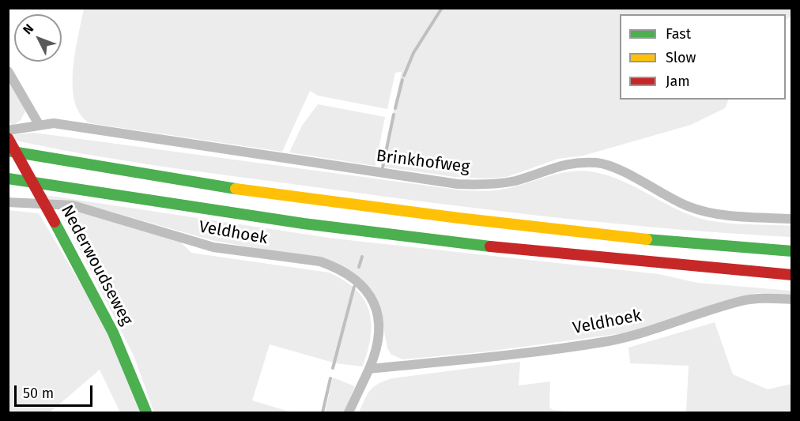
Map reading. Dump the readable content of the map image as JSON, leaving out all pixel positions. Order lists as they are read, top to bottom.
{
  "streets": {
    "main road": ["Nederwoudseweg"],
    "street": ["Brinkhofweg", "Veldhoek"]
  },
  "legend": ["Fast", "Slow", "Jam"],
  "scale_bar": "50 m",
  "north": "top left"
}
